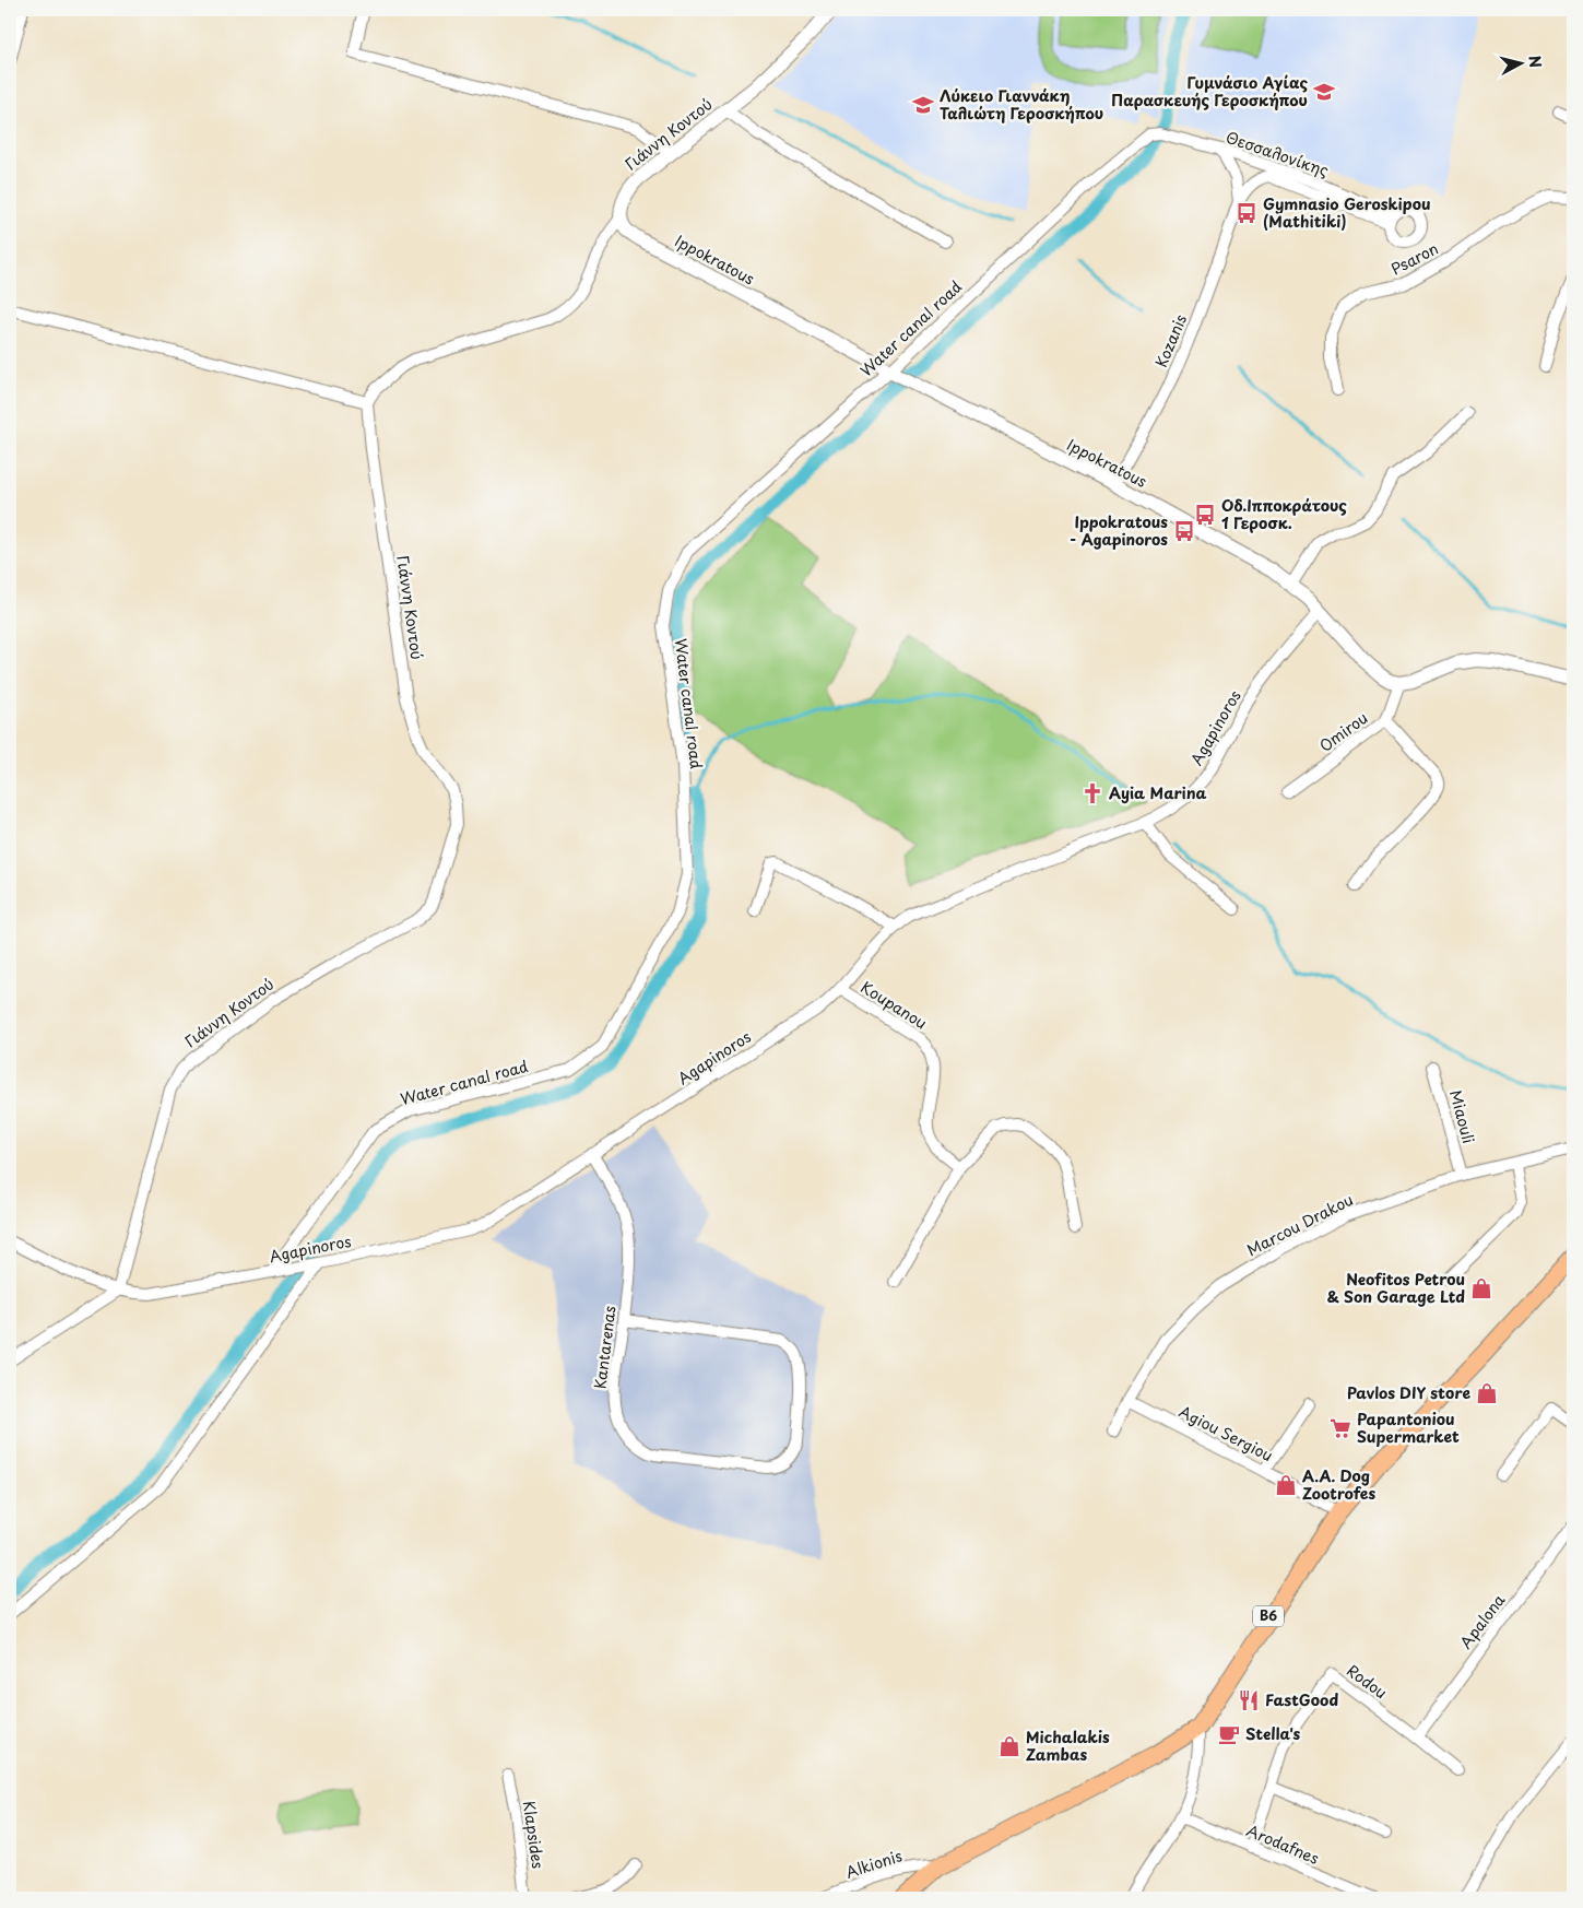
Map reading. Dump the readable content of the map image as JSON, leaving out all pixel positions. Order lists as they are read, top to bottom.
{
  "streets": {
    "main road": ["B6"],
    "street": [
      "Γιάννη Κοντού",
      "Θεσσαλονίκης",
      "Psaron",
      "Ippokratous",
      "Water canal road",
      "Kozanis",
      "Agapinoros",
      "Omirou",
      "Koupanou",
      "Miaouli",
      "Marcou Drakou",
      "Kantarenas",
      "Agiou Sergiou",
      "Apalona",
      "Rodou",
      "Klapsides",
      "Arodafnes",
      "Alkionis"
    ]
  },
  "crossings": [
    ["Γιάννη Κοντού", "Ippokratous"],
    ["Γιάννη Κοντού", "Agapinoros"],
    ["Θεσσαλονίκης", "Water canal road"],
    ["Θεσσαλονίκης", "Kozanis"],
    ["Ippokratous", "Water canal road"],
    ["Ippokratous", "Kozanis"],
    ["Ippokratous", "Agapinoros"],
    ["Ippokratous", "Omirou"],
    ["Water canal road", "Agapinoros"],
    ["Agapinoros", "Koupanou"],
    ["Agapinoros", "Kantarenas"],
    ["Miaouli", "Marcou Drakou"],
    ["Marcou Drakou", "Agiou Sergiou"],
    ["Agiou Sergiou", "B6"],
    ["B6", "Alkionis"],
    ["Apalona", "Rodou"],
    ["Rodou", "Arodafnes"]
  ],
  "places": {
    "school or university": ["Γυμνάσιο Αγίας Παρασκευής Γεροσκήπου", "Λύκειο Γιαννάκη Ταλιώτη Γεροσκήπου"],
    "bus stop": ["Gymnasio Geroskipou (Mathitiki)", "Οδ.Ιπποκράτους 1 Γεροσκ.", "Ippokratous - Agapinoros"],
    "church": ["Ayia Marina"],
    "shop": [
      "Neofitos Petrou & Son Garage Ltd",
      "Pavlos DIY store",
      "A.A. Dog Zootrofes",
      "Michalakis Zambas"
    ],
    "supermarket": ["Papantoniou Supermarket"],
    "restaurant": ["FastGood"],
    "cafe": ["Stella's"]
  },
  "north": "right"
}
